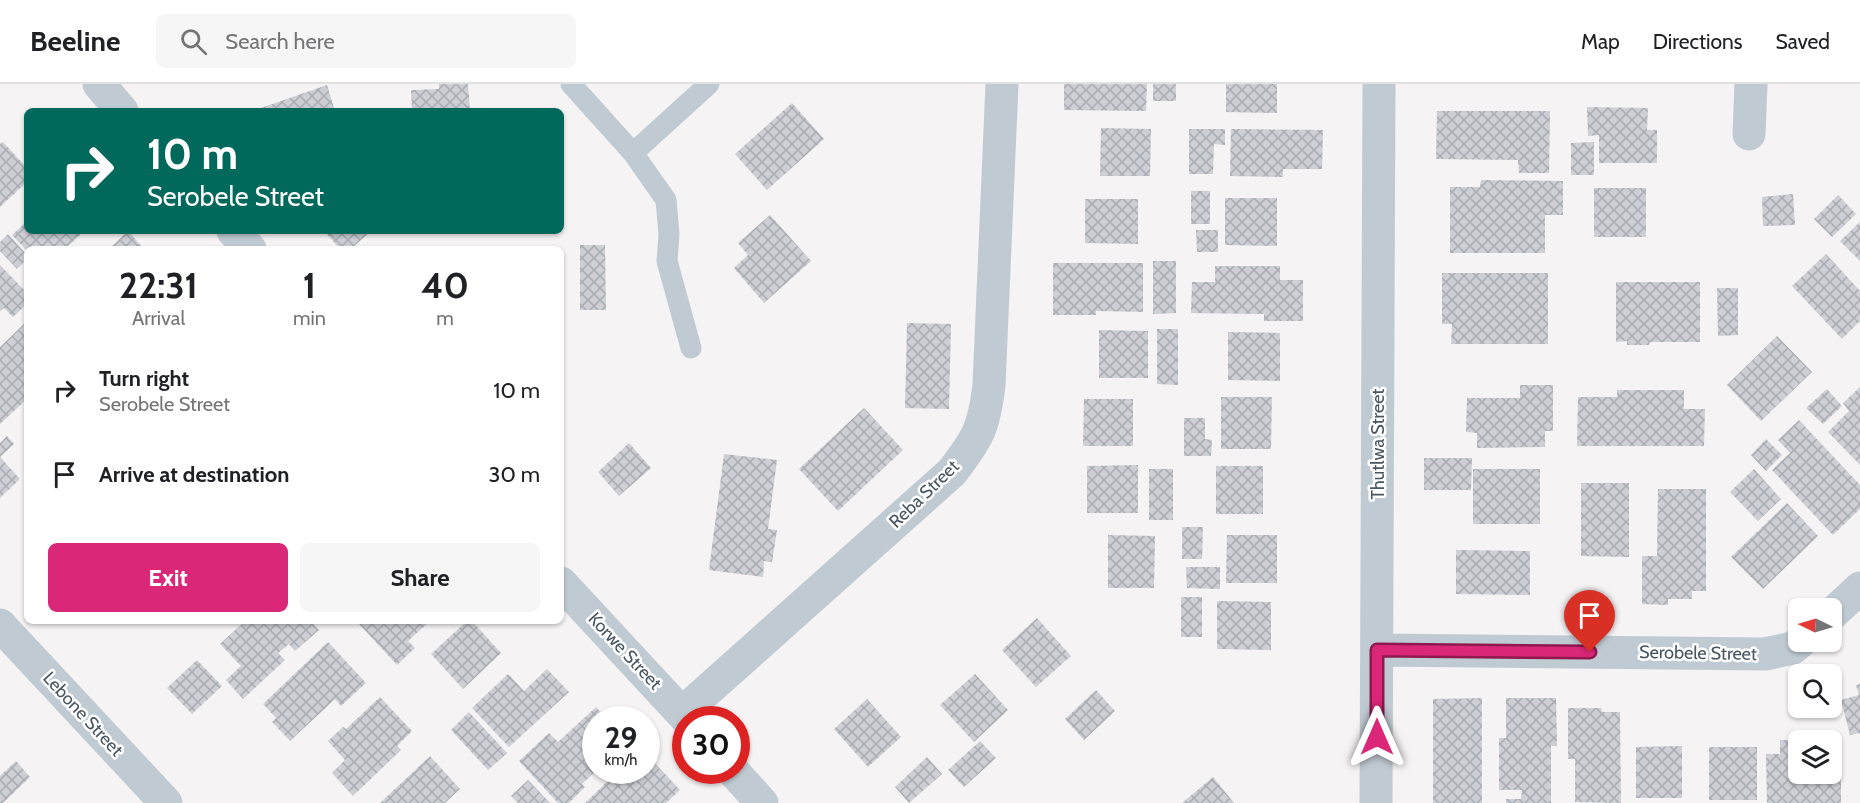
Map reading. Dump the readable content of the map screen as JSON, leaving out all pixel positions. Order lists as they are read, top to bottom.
{
  "streets": {
    "street": [
      "Thutlwa Street",
      "Reba Street",
      "Korwe Street",
      "Serobele Street",
      "Lebone Street"
    ]
  },
  "crossings": [
    ["Thutlwa Street", "Serobele Street"]
  ],
  "north": "left",
  "page": {
    "header": "Beeline",
    "search": "Search here",
    "nav": ["Map", "Directions", "Saved"],
    "turn": ["10 m", "Serobele Street"],
    "eta": [
      "22:31",
      "Arrival",
      "1",
      "min",
      "40",
      "m"
    ],
    "list": [
      {
        "name": "Turn right",
        "note": "Serobele Street",
        "value": "10 m"
      },
      {
        "name": "Arrive at destination",
        "value": "30 m"
      }
    ],
    "buttons": ["Exit", "Share"],
    "speed": "29 km/h",
    "limit": "30"
  }
}
